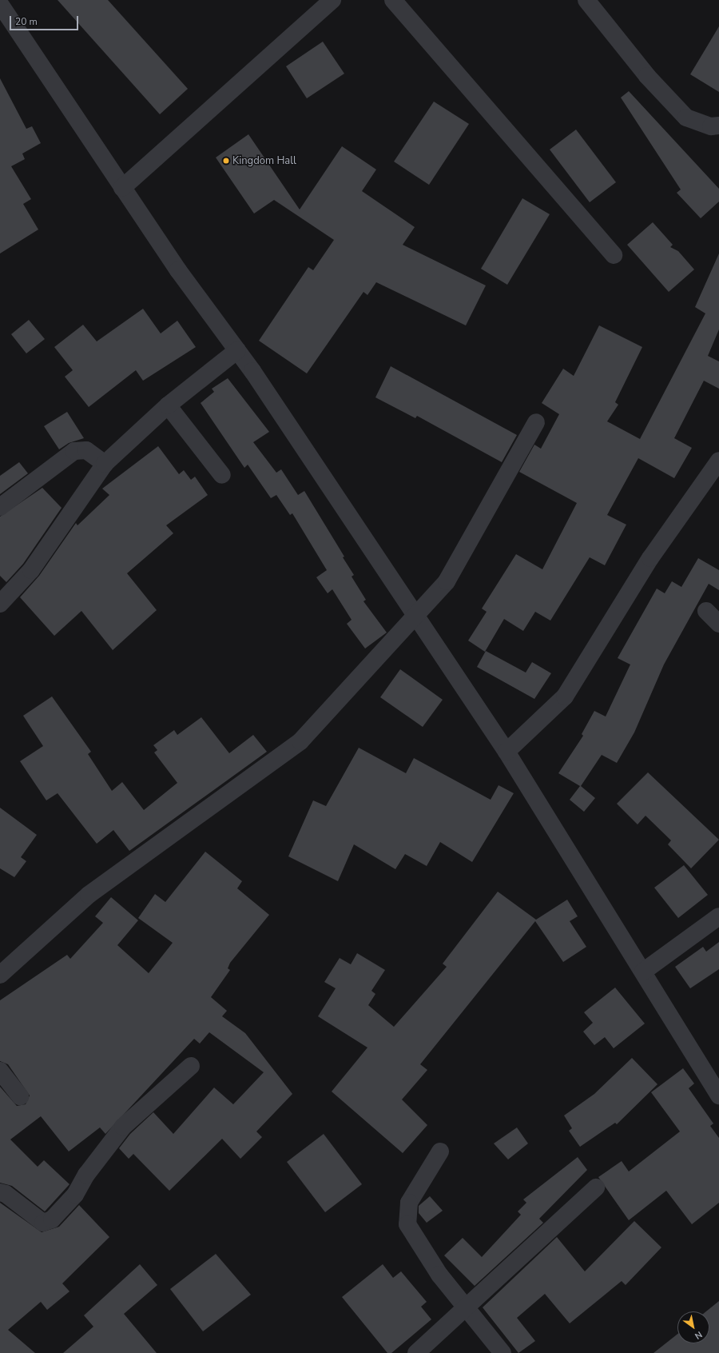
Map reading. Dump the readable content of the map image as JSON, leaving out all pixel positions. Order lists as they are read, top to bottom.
{
  "places": ["Kingdom Hall"],
  "scale_bar": "20 m",
  "north": "bottom right"
}
